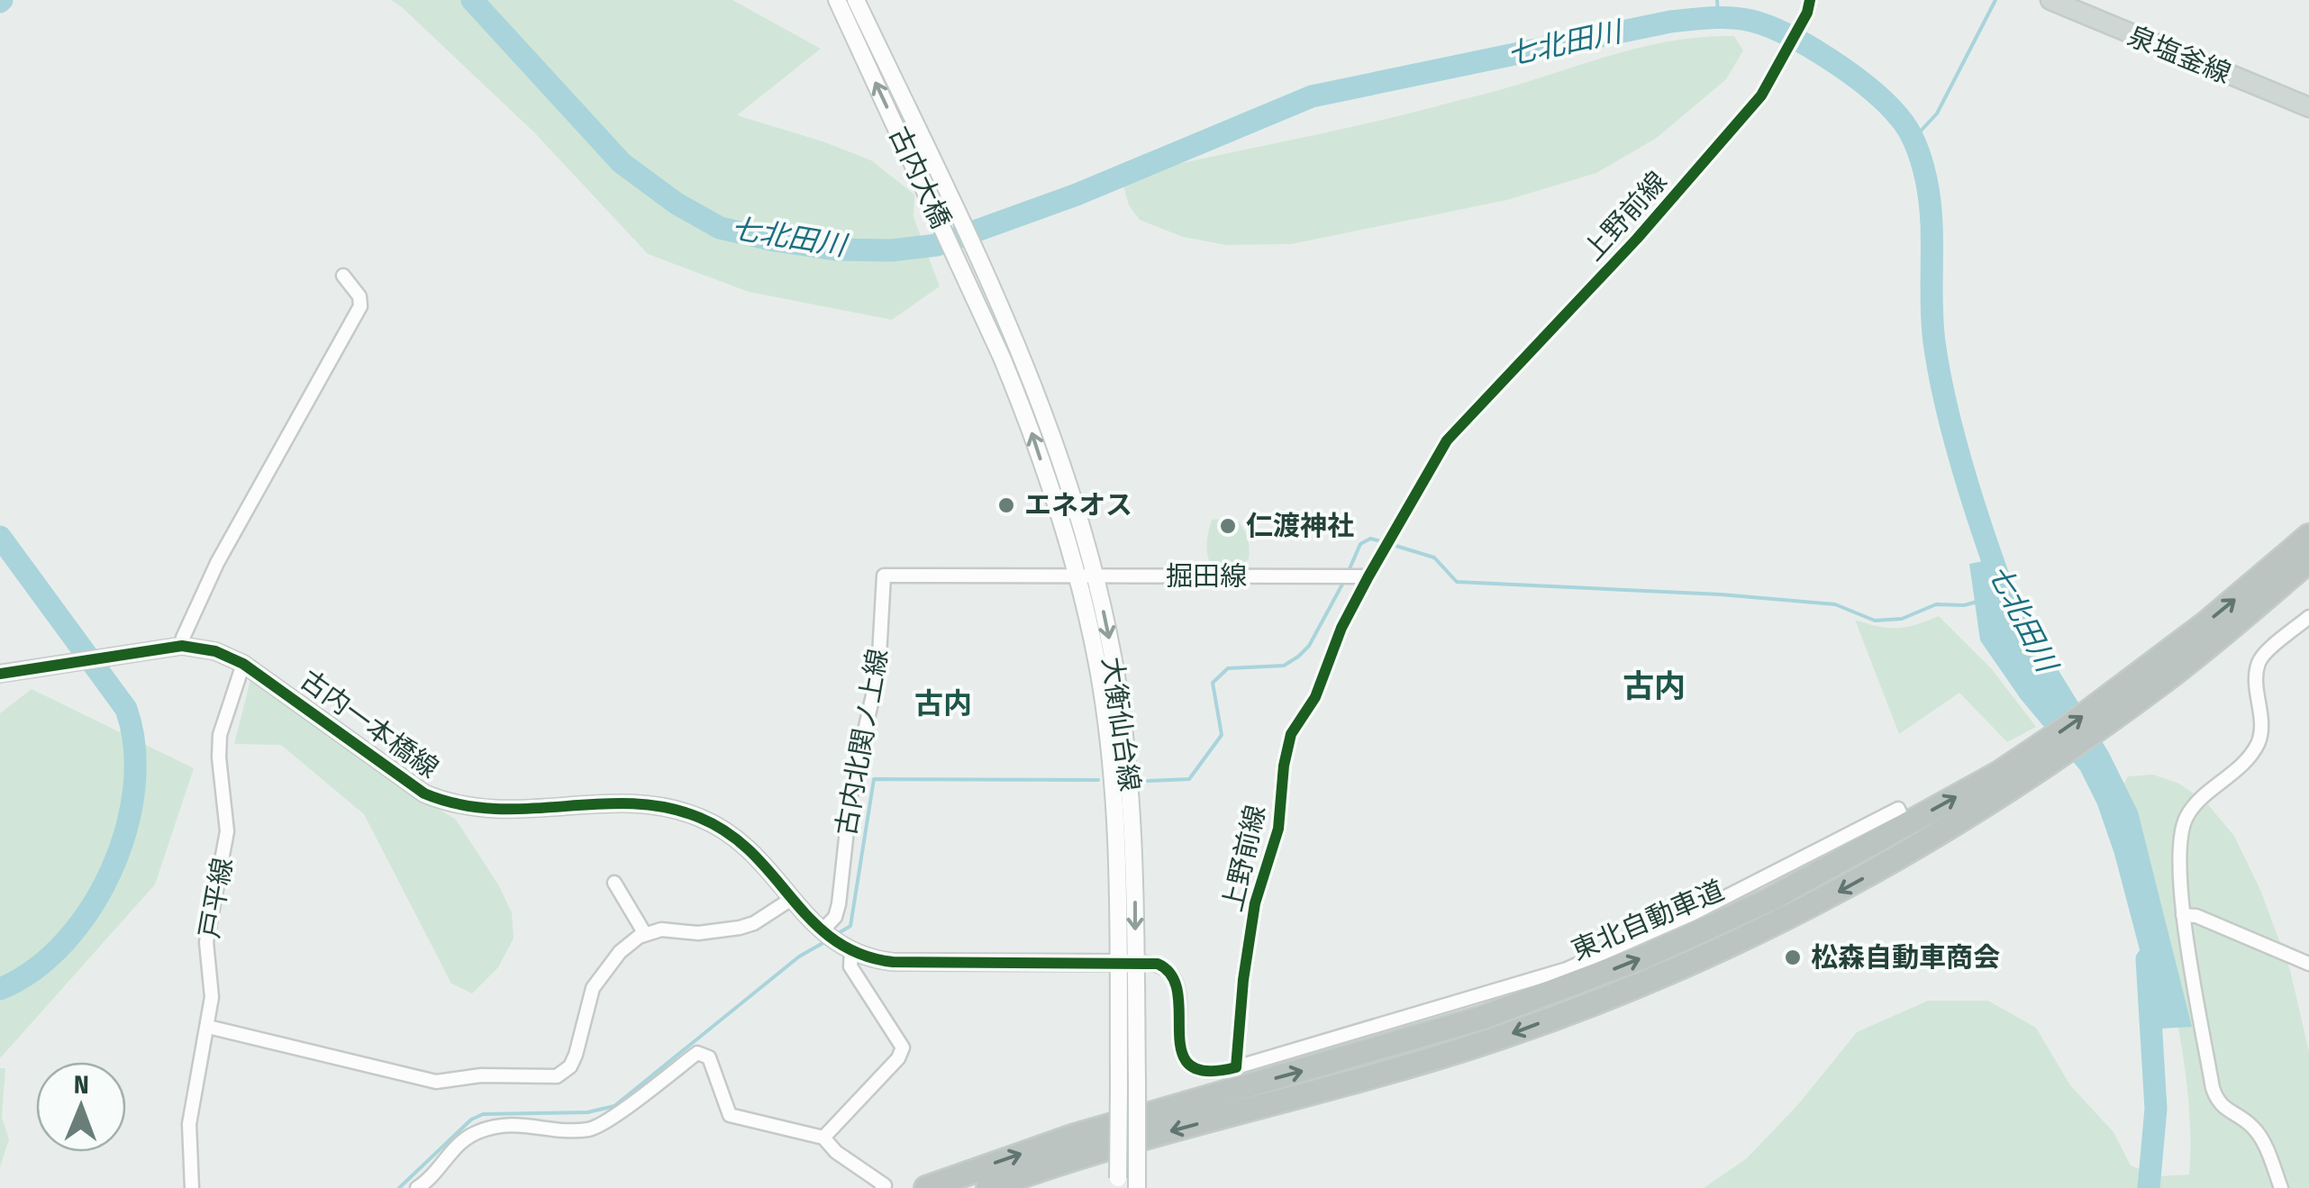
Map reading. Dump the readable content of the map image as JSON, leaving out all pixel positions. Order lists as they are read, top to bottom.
{
  "streets": {
    "highway": ["東北自動車道"],
    "main road": [
      "泉塩釜線",
      "古内大橋",
      "古内一本橋線",
      "大衡仙台線"
    ],
    "street": [
      "上野前線",
      "掘田線",
      "古内北関ノ上線",
      "戸平線"
    ]
  },
  "crossings": [
    ["古内大橋", "大衡仙台線"],
    ["上野前線", "掘田線"],
    ["掘田線", "大衡仙台線"],
    ["掘田線", "古内北関ノ上線"],
    ["古内一本橋線", "古内北関ノ上線"],
    ["古内一本橋線", "戸平線"],
    ["大衡仙台線", "古内北関ノ上線"]
  ],
  "districts": ["古内", "古内"],
  "water": ["七北田川"],
  "places": ["エネオス", "仁渡神社", "松森自動車商会"],
  "north": "top"
}
